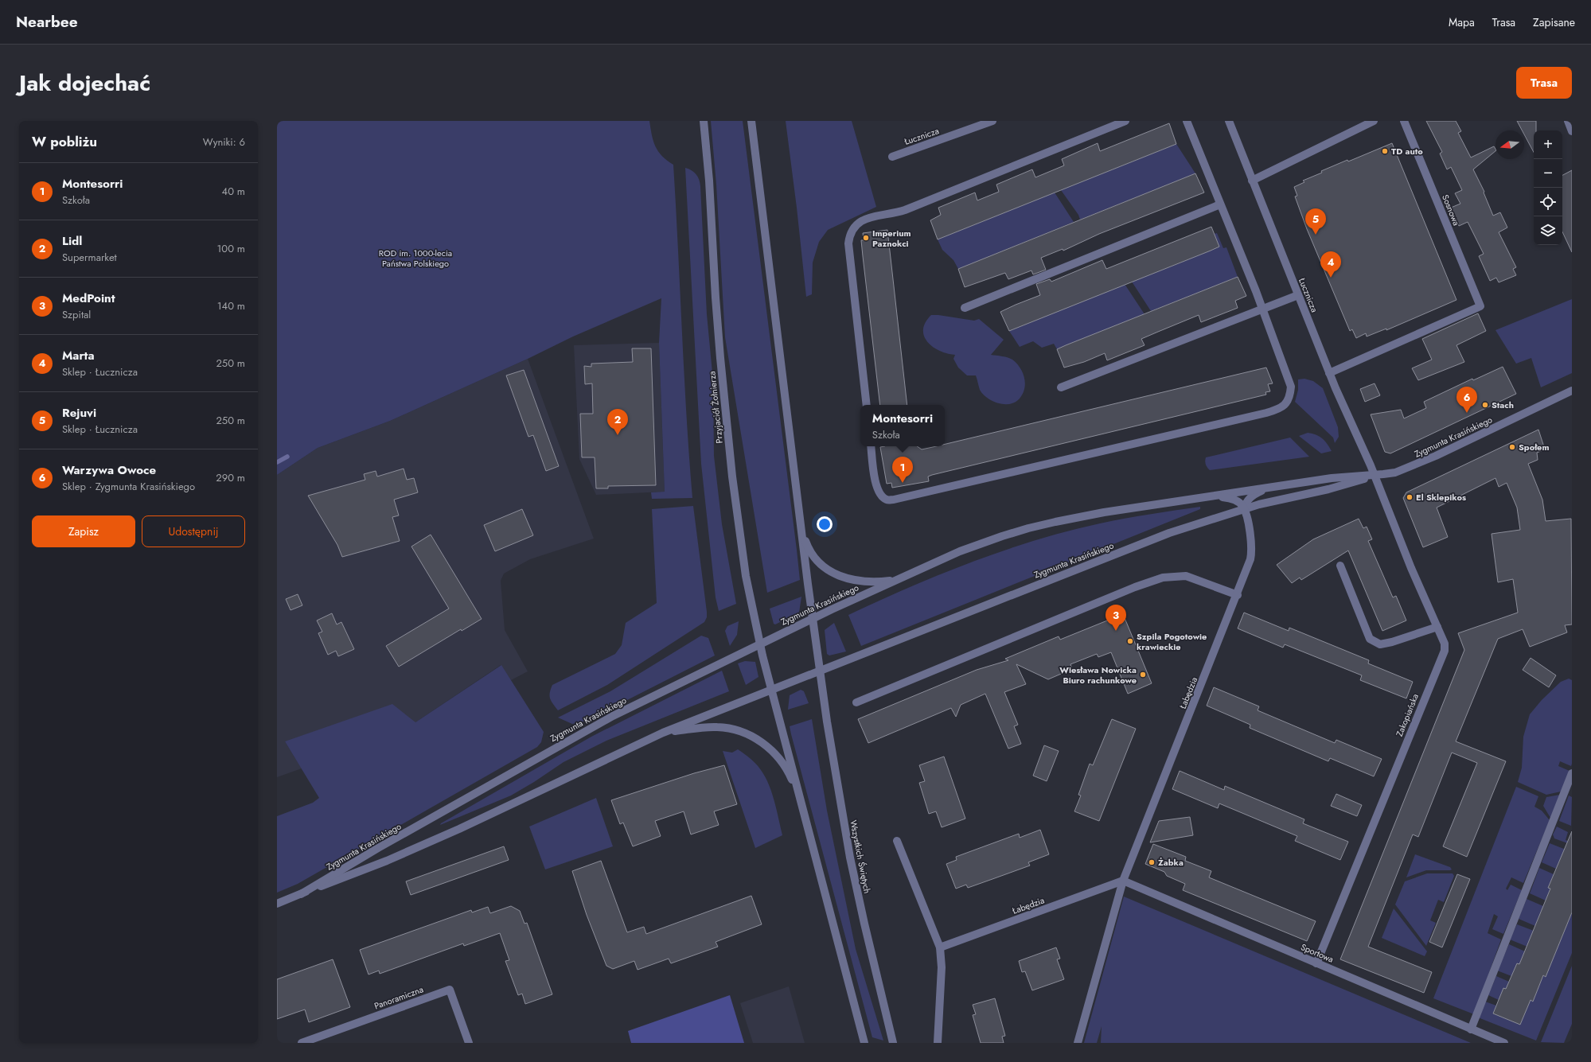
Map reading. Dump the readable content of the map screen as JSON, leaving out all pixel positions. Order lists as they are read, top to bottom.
{
  "streets": {
    "street": [
      "Łucznicza",
      "Sosnowa",
      "Przyjaciół Żołnierza",
      "Zygmunta Krasińskiego",
      "Łabędzia",
      "Zakopiańska",
      "Wszystkich Świętych",
      "Sportowa",
      "Panoramiczna"
    ]
  },
  "crossings": [
    ["Łucznicza", "Sosnowa"],
    ["Łucznicza", "Zygmunta Krasińskiego"],
    ["Łucznicza", "Zakopiańska"],
    ["Przyjaciół Żołnierza", "Zygmunta Krasińskiego"],
    ["Zygmunta Krasińskiego", "Łabędzia"],
    ["Zygmunta Krasińskiego", "Zakopiańska"],
    ["Zygmunta Krasińskiego", "Wszystkich Świętych"],
    ["Łabędzia", "Sportowa"],
    ["Zakopiańska", "Sportowa"]
  ],
  "parks": ["ROD im. 1000-lecia Państwa Polskiego"],
  "places": [
    "TD auto",
    "Imperium Paznokci",
    "Stach",
    "Społem",
    "El Sklepikos",
    "Szpila Pogotowie krawieckie",
    "Wiesława Nowicka Biuro rachunkowe",
    "Żabka"
  ],
  "north": "left",
  "page": {
    "header": "Nearbee",
    "nav": ["Mapa", "Trasa", "Zapisane"],
    "title": "Jak dojechać",
    "buttons": [
      "Trasa",
      ["Zapisz", "Udostępnij"]
    ],
    "heading": ["W pobliżu", "Wyniki: 6"],
    "map_buttons": ["+", "−"],
    "list": [
      {
        "mark": "1",
        "name": "Montesorri",
        "note": "Szkoła",
        "value": "40 m"
      },
      {
        "mark": "2",
        "name": "Lidl",
        "note": "Supermarket",
        "value": "100 m"
      },
      {
        "mark": "3",
        "name": "MedPoint",
        "note": "Szpital",
        "value": "140 m"
      },
      {
        "mark": "4",
        "name": "Marta",
        "note": "Sklep · Łucznicza",
        "value": "250 m"
      },
      {
        "mark": "5",
        "name": "Rejuvi",
        "note": "Sklep · Łucznicza",
        "value": "250 m"
      },
      {
        "mark": "6",
        "name": "Warzywa Owoce",
        "note": "Sklep · Zygmunta Krasińskiego",
        "value": "290 m"
      }
    ],
    "pins": [
      "5",
      "4",
      "6",
      "2",
      "1",
      "3"
    ],
    "popup": ["Montesorri", "Szkoła"]
  }
}
